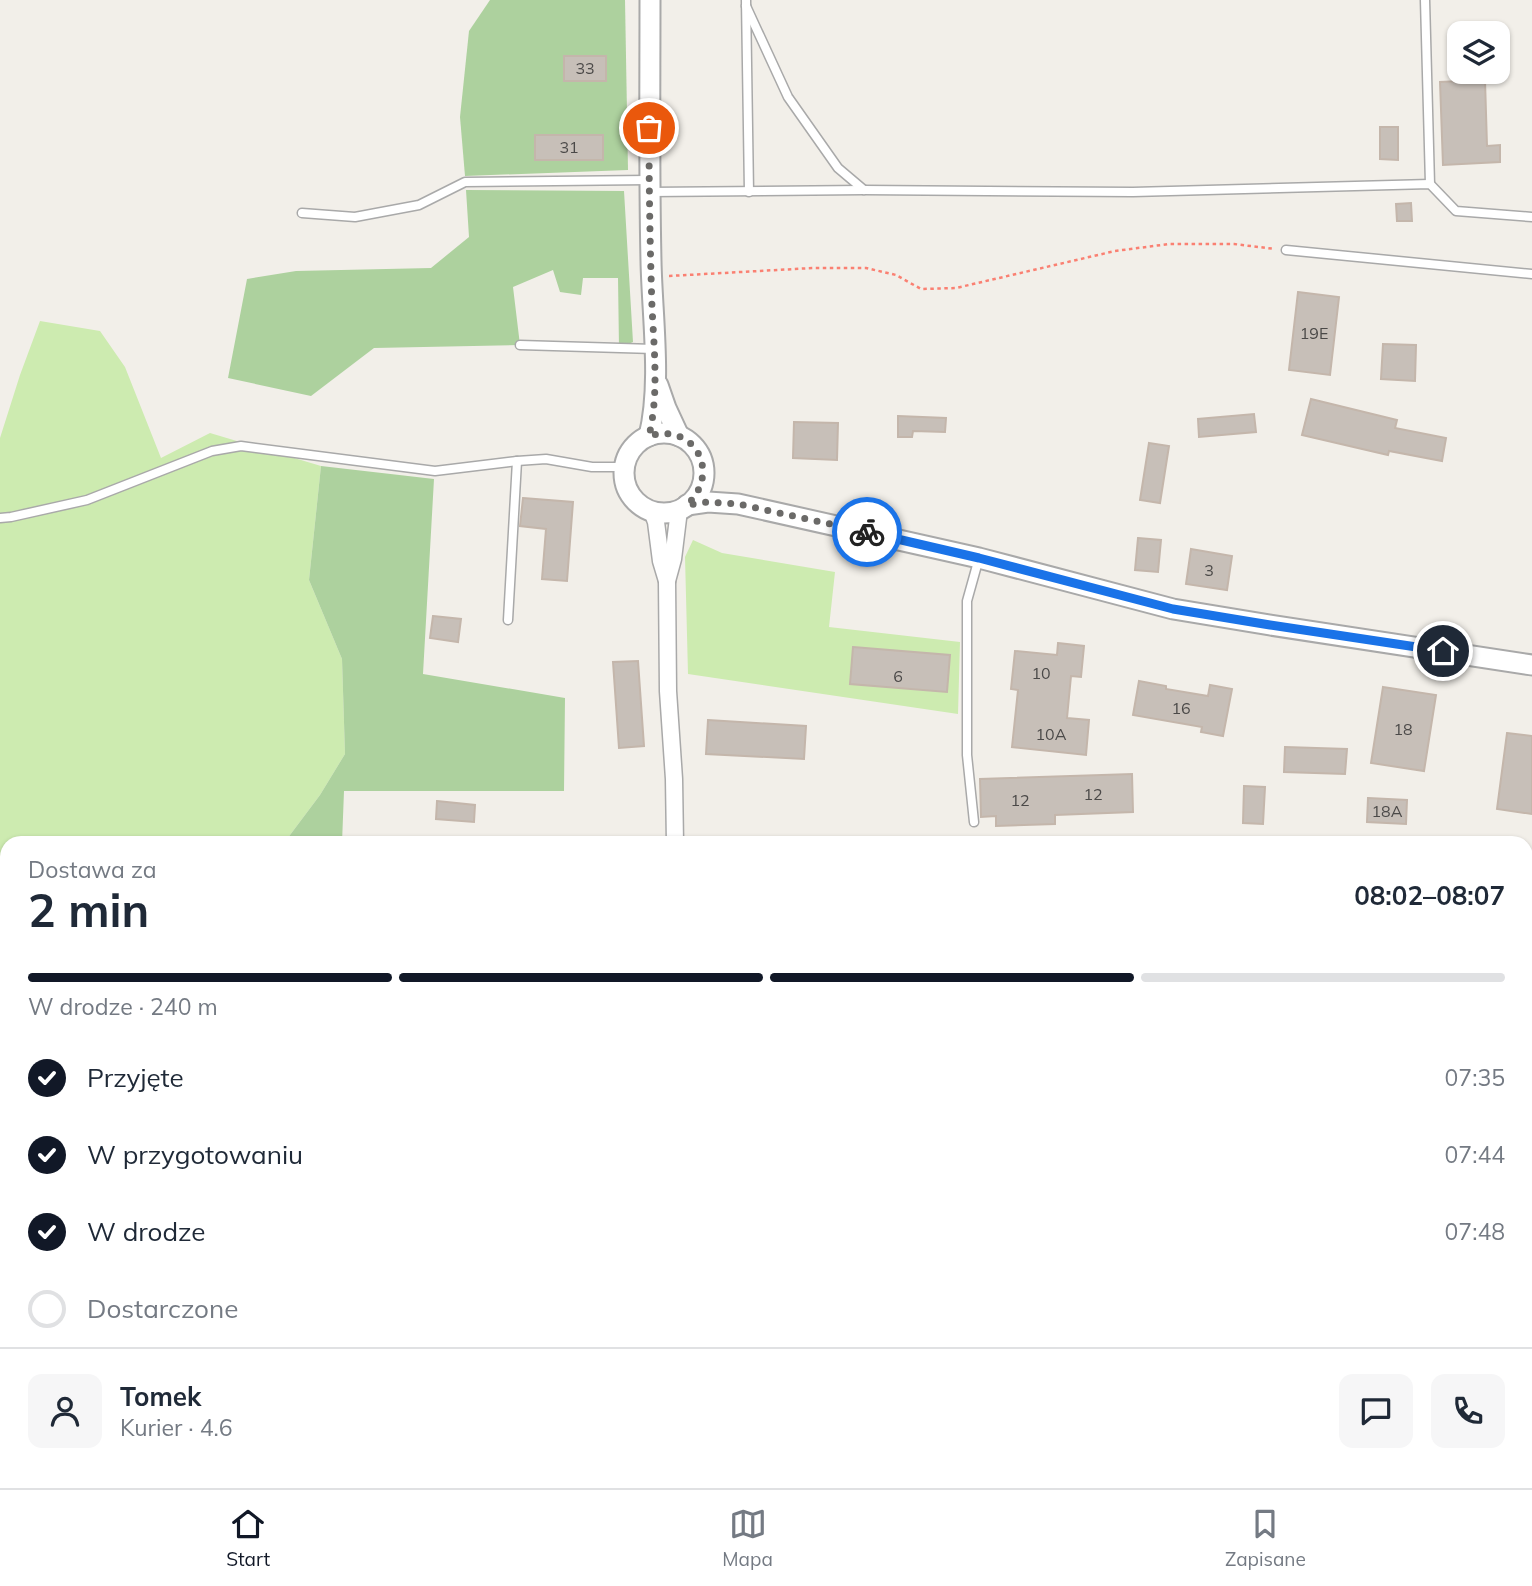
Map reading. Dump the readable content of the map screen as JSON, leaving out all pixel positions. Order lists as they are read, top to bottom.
{
  "house_numbers": [
    "33",
    "31",
    "19E",
    "3",
    "10",
    "6",
    "16",
    "18",
    "10A",
    "12",
    "12",
    "18A"
  ],
  "page": {
    "heading": ["2 min", "Dostawa za", "08:02–08:07"],
    "panel": ["Tomek", "Kurier · 4.6"],
    "bar": "W drodze · 240 m",
    "list": [
      ["Przyjęte", "07:35"],
      ["W przygotowaniu", "07:44"],
      ["W drodze", "07:48"],
      "Dostarczone"
    ],
    "tabs": ["Start", "Mapa", "Zapisane"]
  }
}
